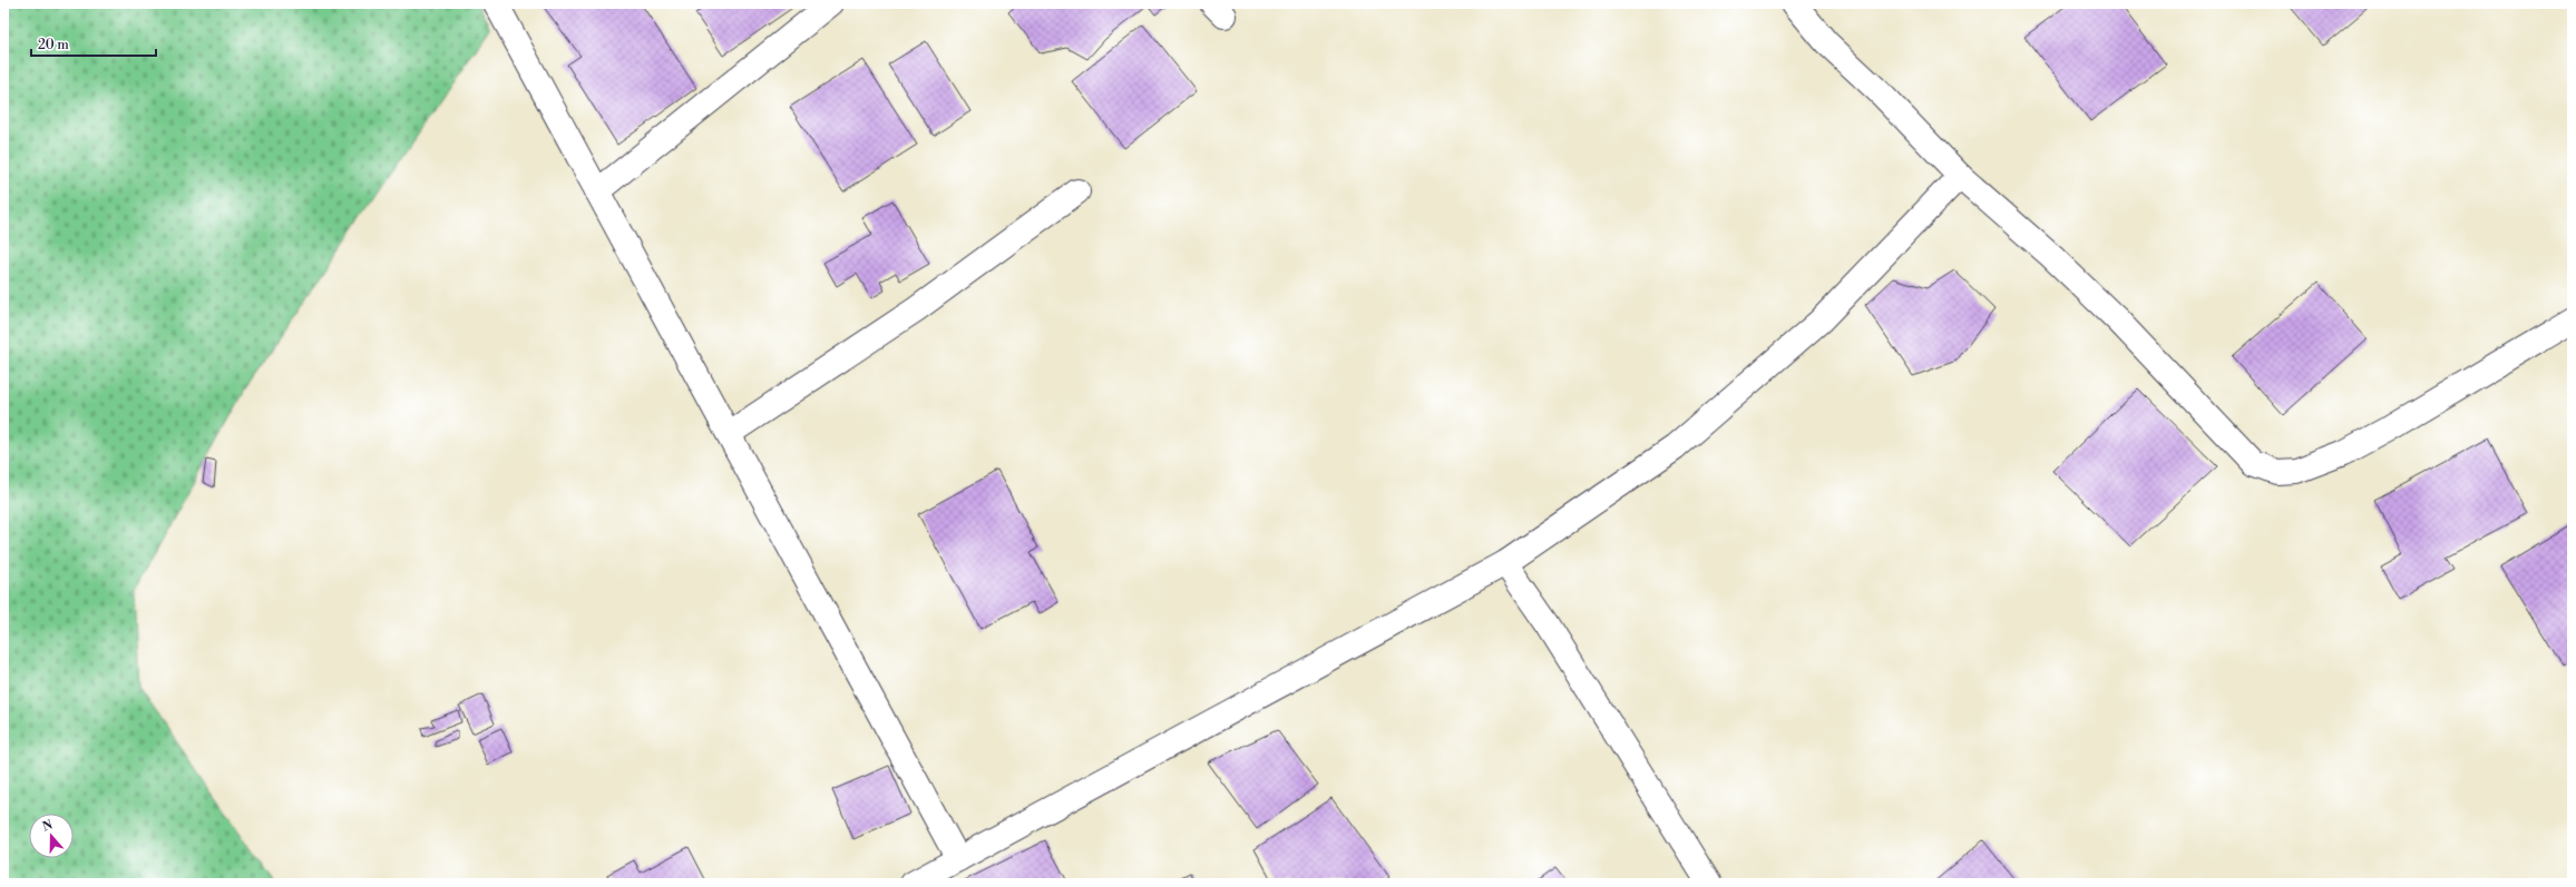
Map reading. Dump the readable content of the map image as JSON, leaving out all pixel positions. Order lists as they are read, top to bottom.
{
  "scale_bar": "20 m",
  "north": "top"
}
